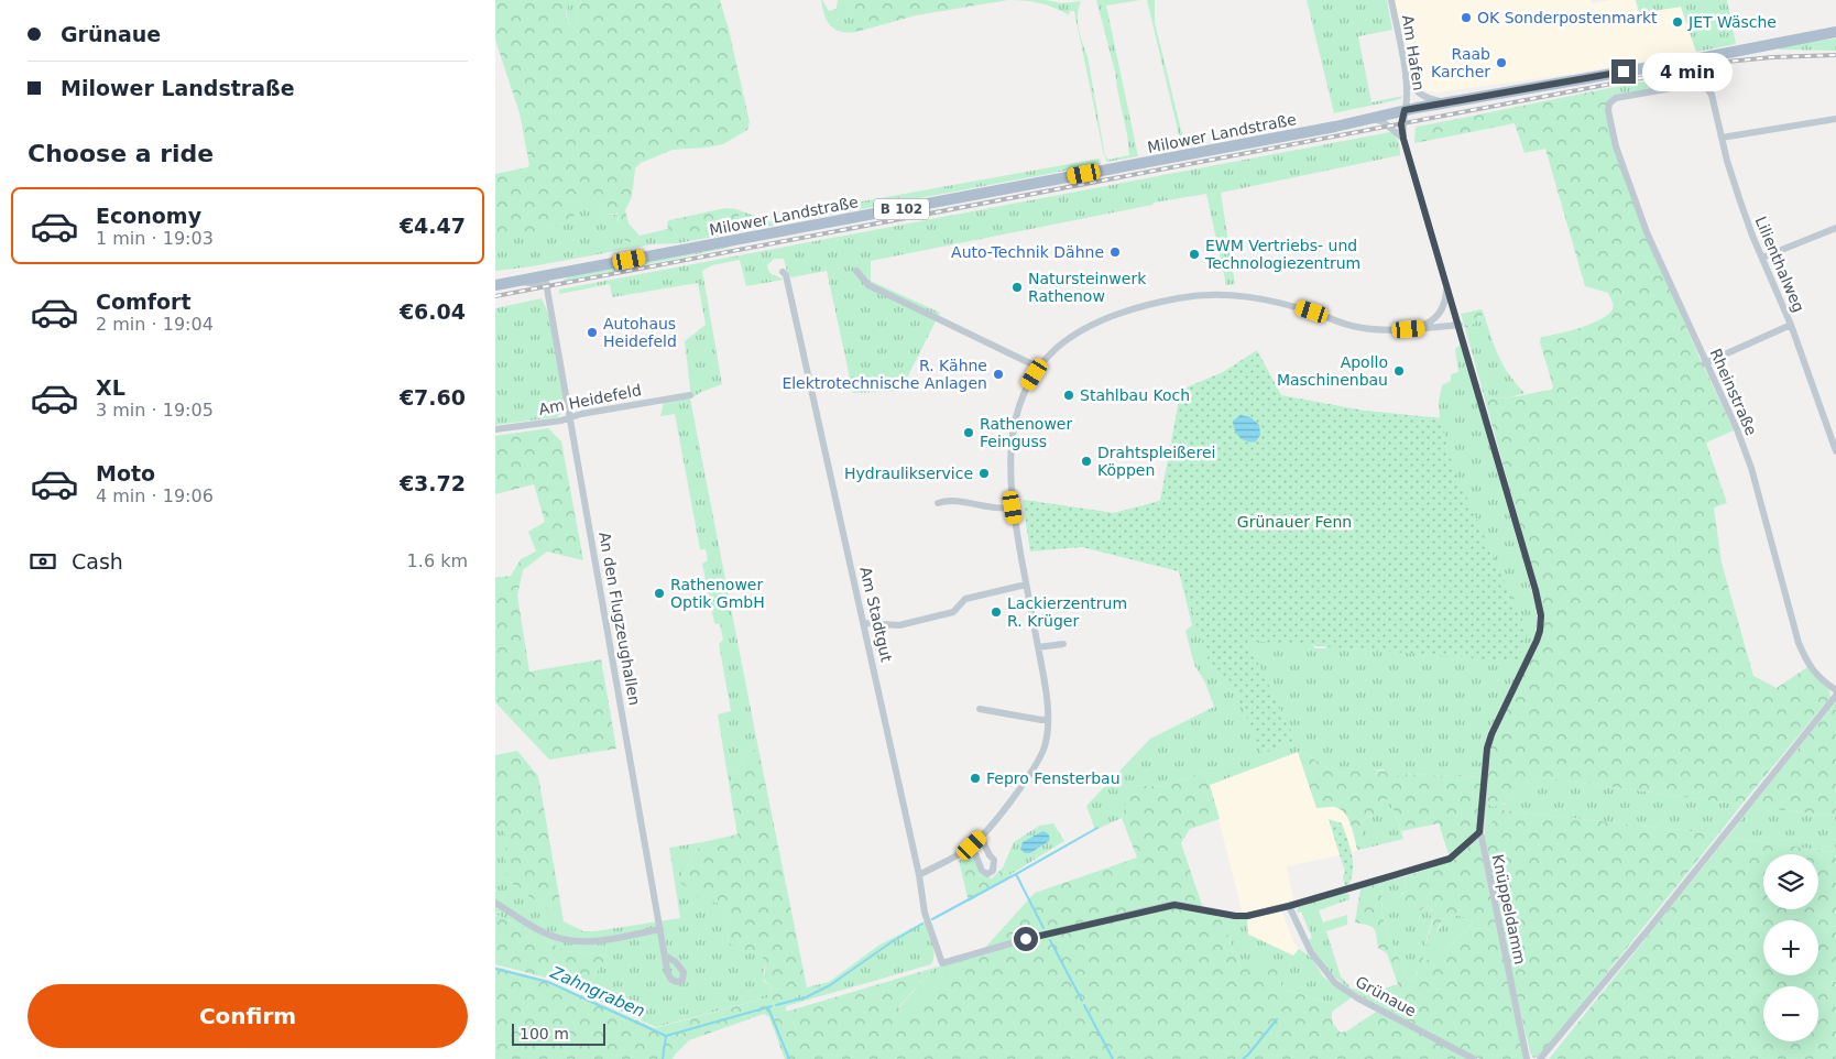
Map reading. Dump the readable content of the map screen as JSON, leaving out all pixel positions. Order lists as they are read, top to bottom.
{
  "streets": {
    "main road": ["Milower Landstraße", "B 102"],
    "street": [
      "Am Hafen",
      "Lilienthalweg",
      "Rheinstraße",
      "Am Heidefeld",
      "Am Stadtgut",
      "An den Flugzeughallen",
      "Knüppeldamm",
      "Grünaue"
    ]
  },
  "crossings": [
    ["Am Hafen", "Milower Landstraße"],
    ["Milower Landstraße", "An den Flugzeughallen"],
    ["Lilienthalweg", "Rheinstraße"],
    ["Am Heidefeld", "An den Flugzeughallen"],
    ["Am Stadtgut", "Grünaue"]
  ],
  "water": ["Zahngraben"],
  "parks": ["Grünauer Fenn"],
  "places": [
    "OK Sonderpostenmarkt",
    "JET Wäsche",
    "Raab Karcher",
    "Auto-Technik Dähne",
    "EWM Vertriebs- und Technologiezentrum",
    "Natursteinwerk Rathenow",
    "Autohaus Heidefeld",
    "Apollo Maschinenbau",
    "R. Kähne Elektrotechnische Anlagen",
    "Stahlbau Koch",
    "Rathenower Feinguss",
    "Drahtspleißerei Köppen",
    "Hydraulikservice",
    "Rathenower Optik GmbH",
    "Lackierzentrum R. Krüger",
    "Fepro Fensterbau"
  ],
  "scale_bar": "100 m",
  "page": {
    "banner": ["Grünaue", "Milower Landstraße"],
    "bubble": "4 min",
    "heading": "Choose a ride",
    "list": [
      {
        "name": "Economy",
        "note": "1 min · 19:03",
        "value": "€4.47"
      },
      {
        "name": "Comfort",
        "note": "2 min · 19:04",
        "value": "€6.04"
      },
      {
        "name": "XL",
        "note": "3 min · 19:05",
        "value": "€7.60"
      },
      {
        "name": "Moto",
        "note": "4 min · 19:06",
        "value": "€3.72"
      }
    ],
    "pay": ["Cash", "1.6 km"],
    "map_buttons": ["+", "−"],
    "buttons": "Confirm",
    "scale": "100 m"
  }
}
